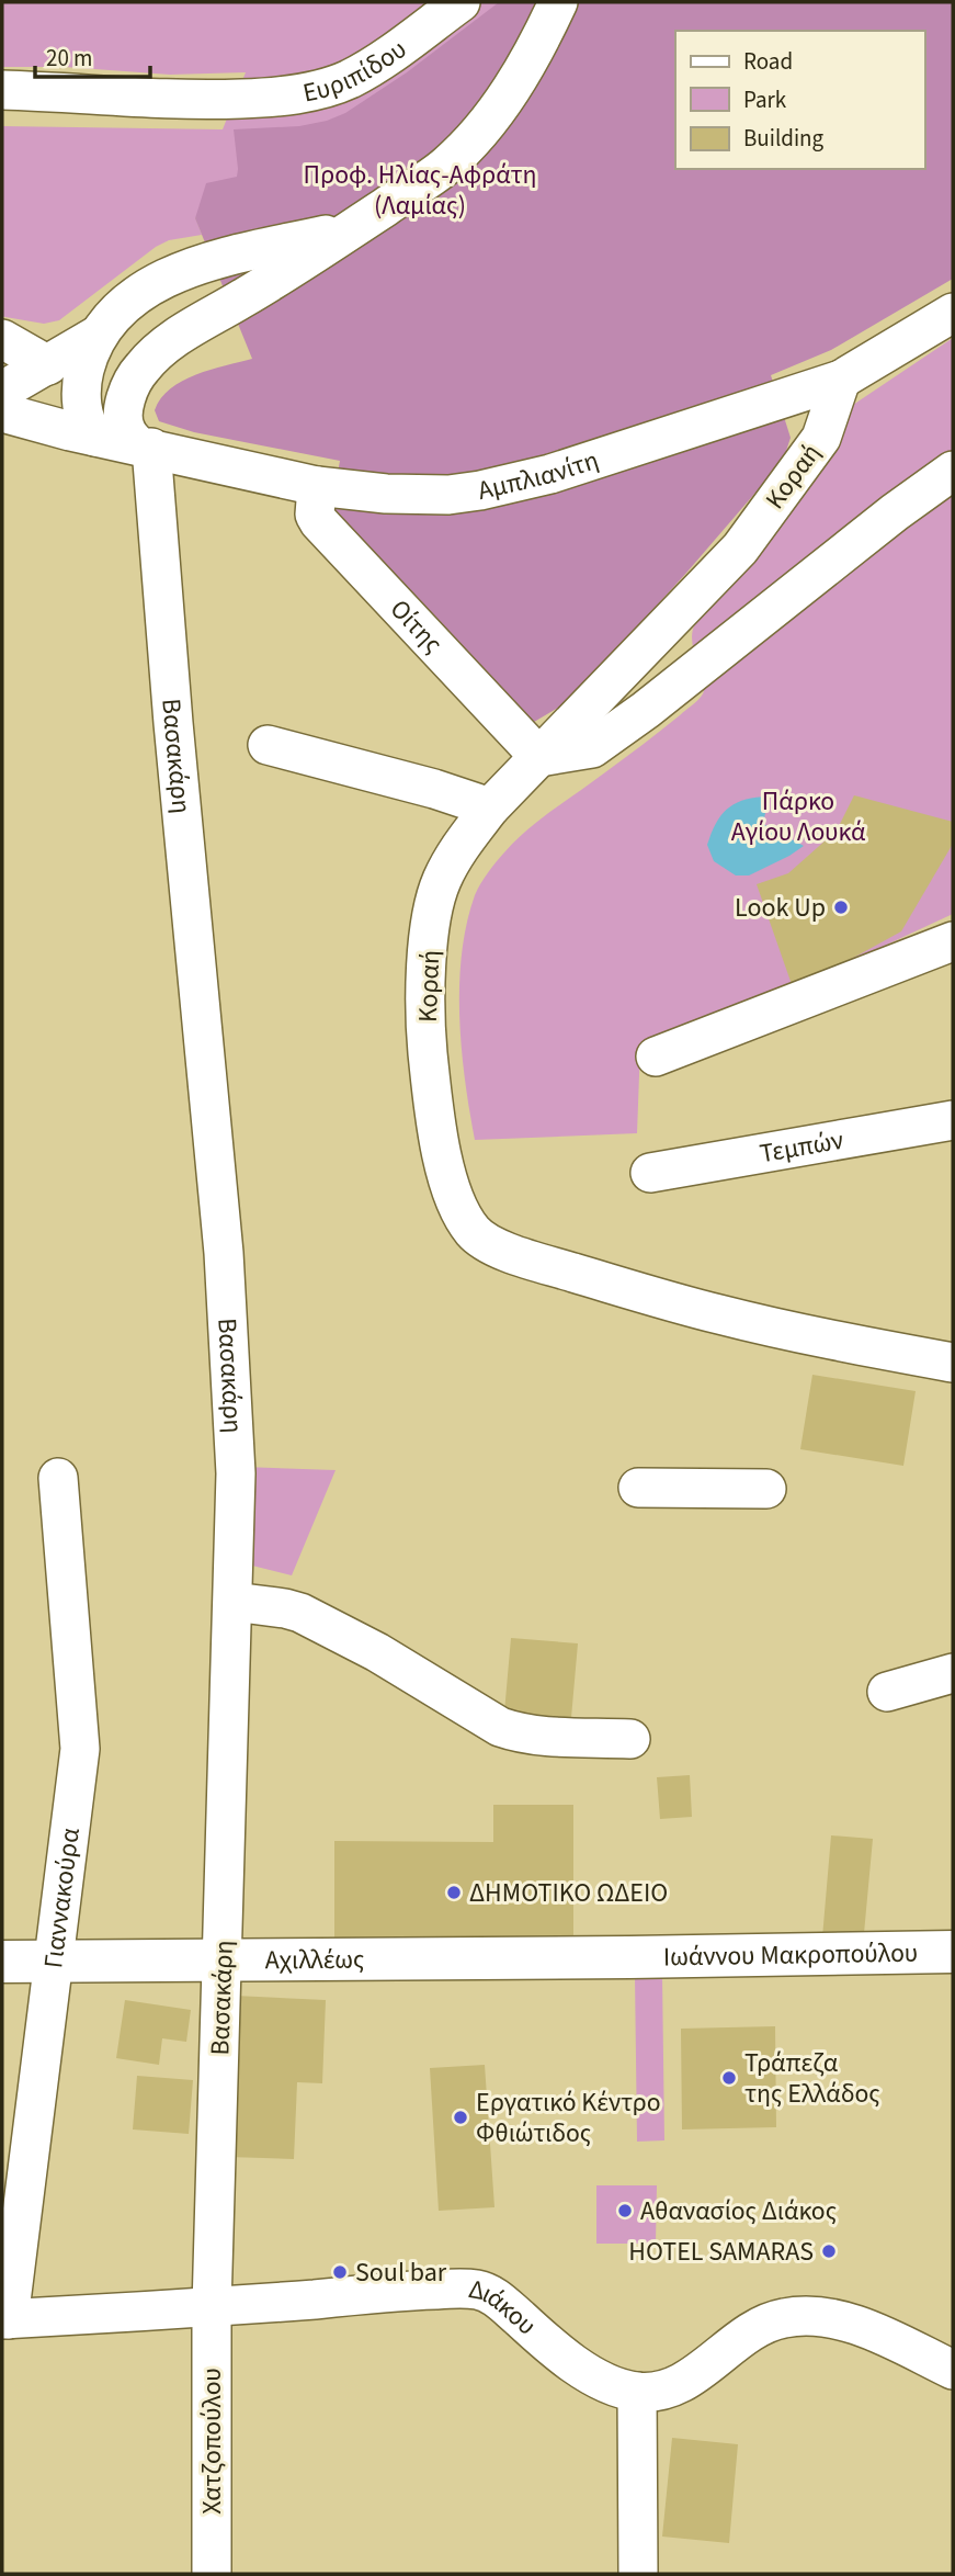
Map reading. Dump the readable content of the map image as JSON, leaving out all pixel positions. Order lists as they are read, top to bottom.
{
  "streets": {
    "main road": ["Ιωάννου Μακροπούλου", "Αχιλλέως"],
    "street": [
      "Ευριπίδου",
      "Αμπλιανίτη",
      "Κοραή",
      "Οίτης",
      "Βασακάρη",
      "Τεμπών",
      "Γιαννακούρα",
      "Διάκου",
      "Χατζοπούλου"
    ]
  },
  "crossings": [
    ["Αμπλιανίτη", "Κοραή"],
    ["Αμπλιανίτη", "Οίτης"],
    ["Αμπλιανίτη", "Βασακάρη"],
    ["Κοραή", "Οίτης"],
    ["Βασακάρη", "Αχιλλέως"],
    ["Βασακάρη", "Διάκου"],
    ["Βασακάρη", "Χατζοπούλου"],
    ["Γιαννακούρα", "Αχιλλέως"],
    ["Γιαννακούρα", "Διάκου"],
    ["Ιωάννου Μακροπούλου", "Αχιλλέως"],
    ["Διάκου", "Χατζοπούλου"]
  ],
  "parks": ["Προφ. Ηλίας-Αφράτη (Λαμίας)", "Πάρκο Αγίου Λουκά"],
  "places": [
    "Look Up",
    "ΔΗΜΟΤΙΚΟ ΩΔΕΙΟ",
    "Τράπεζα της Ελλάδος",
    "Εργατικό Κέντρο Φθιώτιδος",
    "Αθανασίος Διάκος",
    "HOTEL SAMARAS",
    "Soul bar"
  ],
  "legend": ["Road", "Park", "Building"],
  "scale_bar": "20 m"
}
